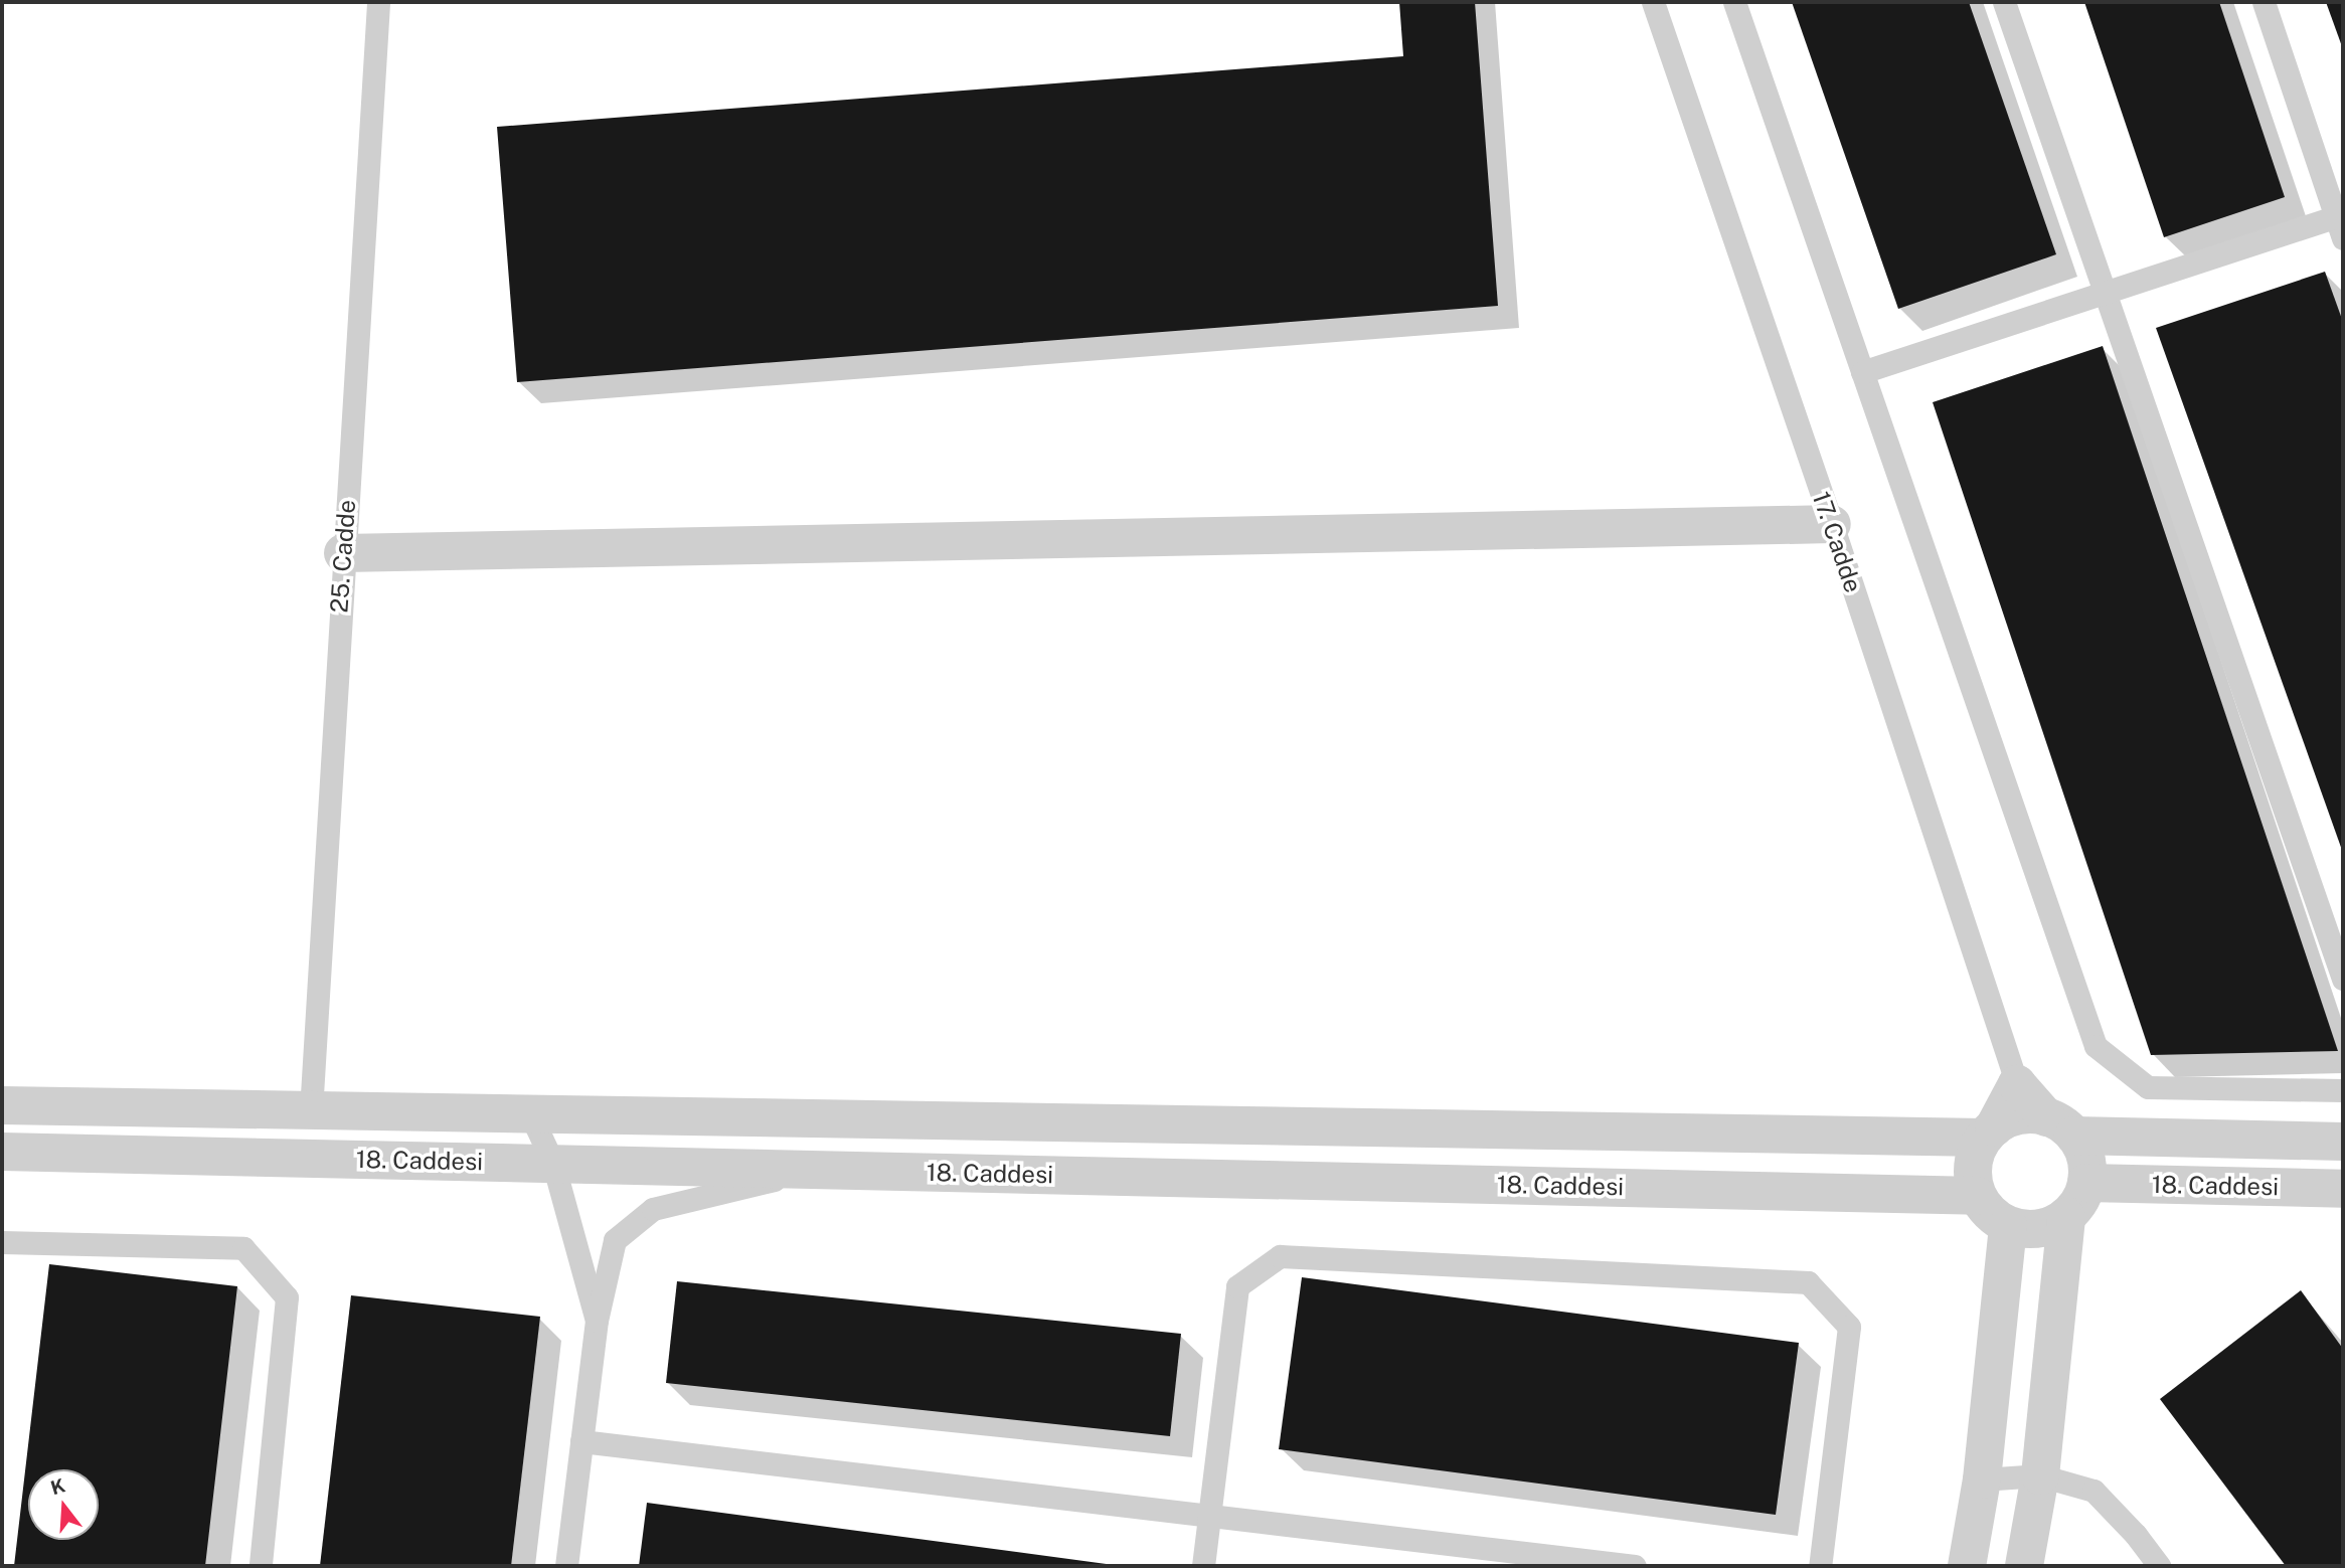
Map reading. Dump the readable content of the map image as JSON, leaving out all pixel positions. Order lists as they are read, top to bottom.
{
  "streets": {
    "street": ["18. Caddesi"],
    "lane": ["17. Cadde", "25. Cadde"]
  },
  "north": "top"
}
